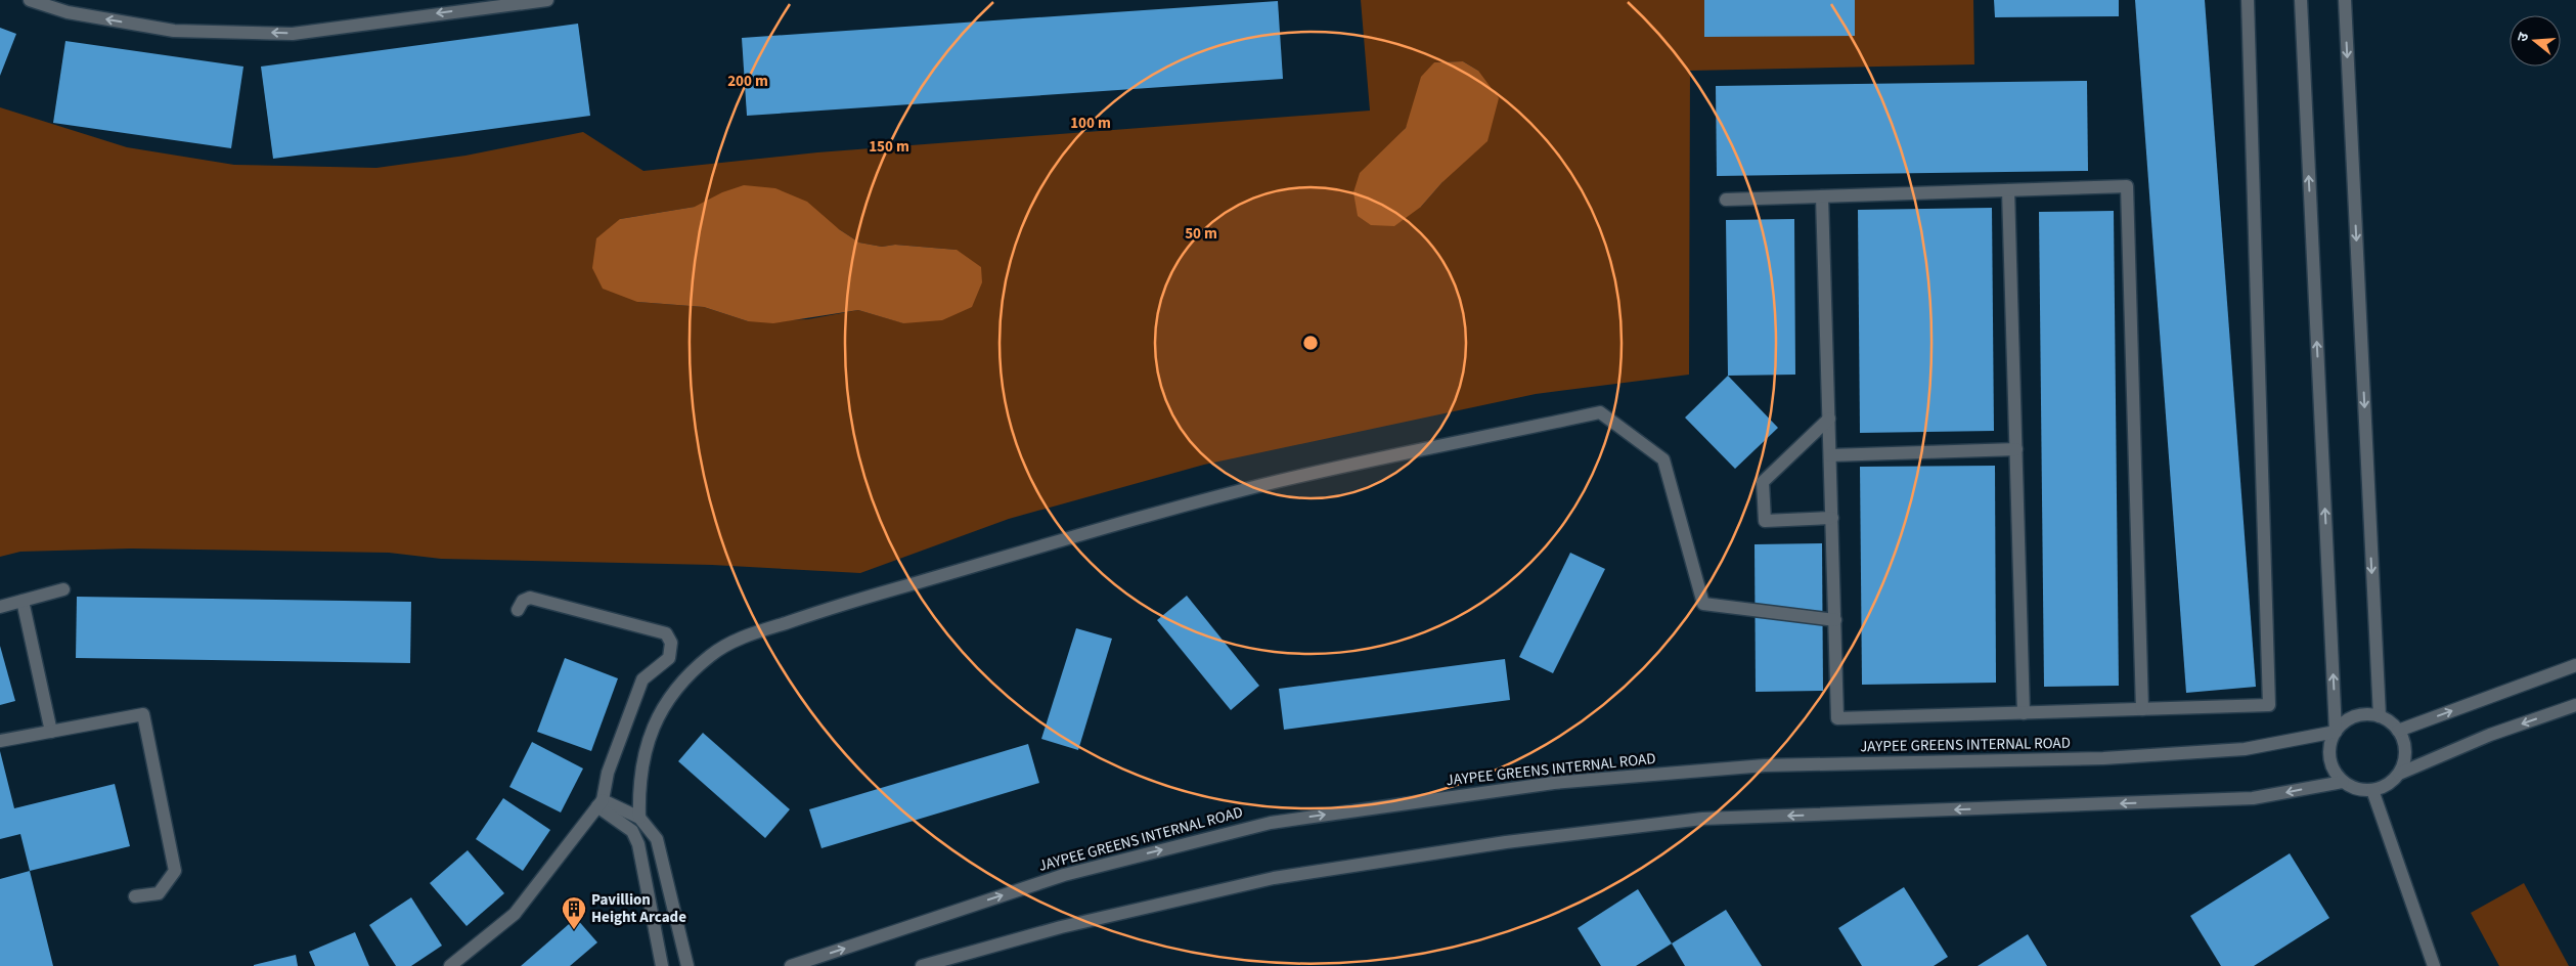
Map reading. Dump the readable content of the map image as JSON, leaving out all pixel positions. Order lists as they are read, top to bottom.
{
  "streets": {
    "street": ["JAYPEE GREENS INTERNAL ROAD"]
  },
  "places": {
    "building": ["Pavillion Height Arcade"]
  },
  "north": "left",
  "rings": [
    "200 m",
    "100 m",
    "150 m",
    "50 m"
  ]
}
